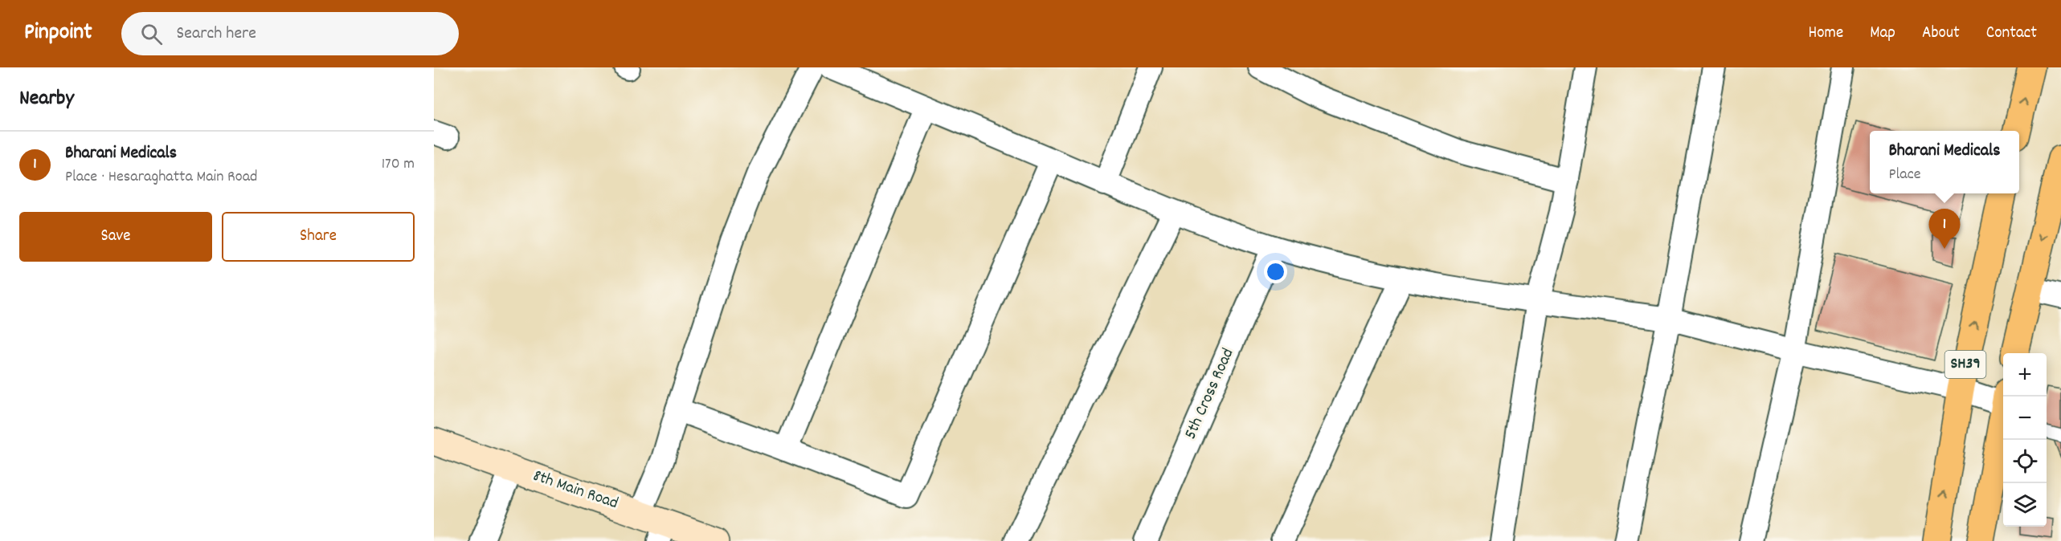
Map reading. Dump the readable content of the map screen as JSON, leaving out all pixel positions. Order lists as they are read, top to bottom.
{
  "streets": {
    "main road": ["SH39"],
    "street": ["5th Cross Road", "8th Main Road"]
  },
  "page": {
    "header": "Pinpoint",
    "search": "Search here",
    "nav": [
      "Home",
      "Map",
      "About",
      "Contact"
    ],
    "heading": "Nearby",
    "list": [
      {
        "mark": "1",
        "name": "Bharani Medicals",
        "note": "Place · Hesaraghatta Main Road",
        "value": "170 m"
      }
    ],
    "popup": ["Bharani Medicals", "Place"],
    "buttons": ["Save", "Share"],
    "pins": "1",
    "map_buttons": ["+", "−"]
  }
}
